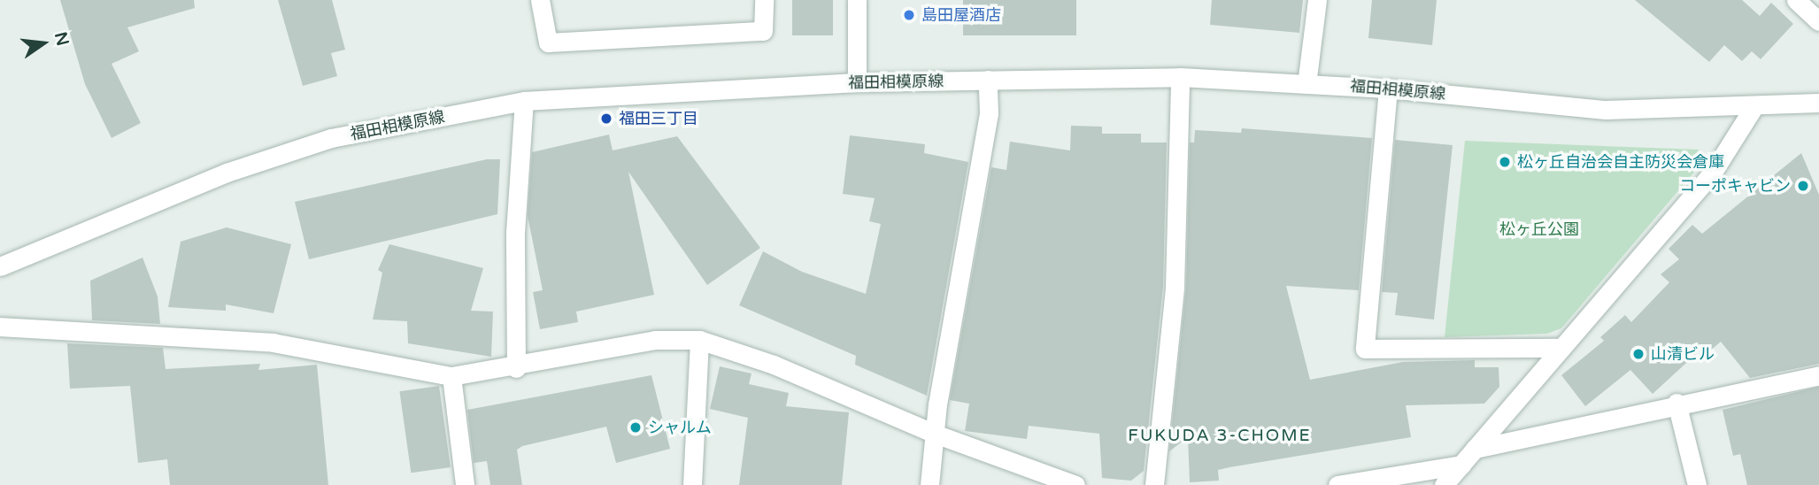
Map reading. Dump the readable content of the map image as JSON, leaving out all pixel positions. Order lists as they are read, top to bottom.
{
  "streets": {
    "street": ["福田相模原線"]
  },
  "districts": ["FUKUDA 3-CHOME"],
  "parks": ["松ヶ丘公園"],
  "places": [
    "島田屋酒店",
    "福田三丁目",
    "松ヶ丘自治会自主防災会倉庫",
    "コーポキャビン",
    "山清ビル",
    "シャルム"
  ],
  "north": "right"
}
